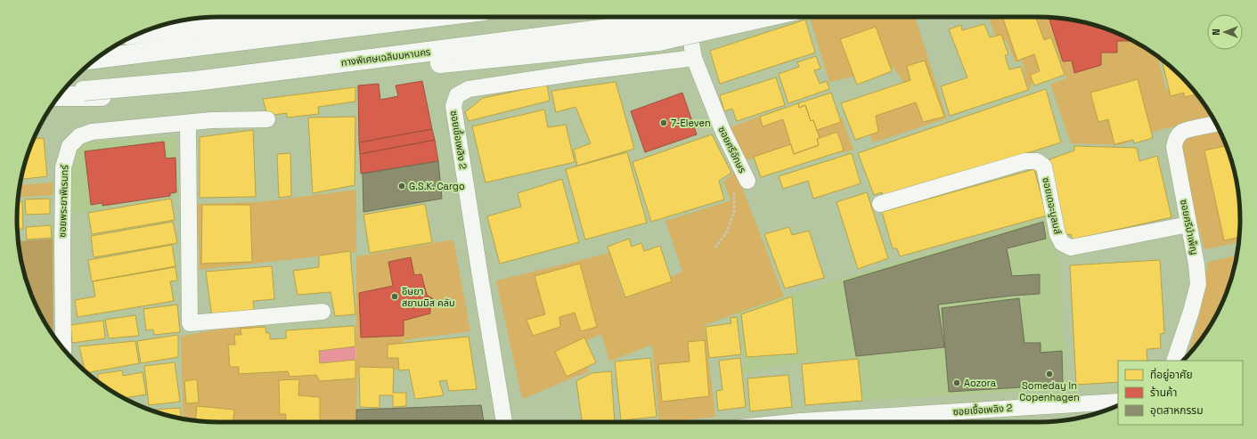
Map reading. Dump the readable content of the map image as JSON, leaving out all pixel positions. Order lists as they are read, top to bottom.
{
  "streets": {
    "main road": ["ทางพิเศษเฉลิมมหานคร"],
    "street": [
      "ซอยเชื้อเพลิง 2",
      "ซอยศรีอักษร",
      "ซอยพระยาพิเรนทร์",
      "ซอยเดอะบูลมส์",
      "ซอยศรีบำเพ็ญ"
    ]
  },
  "crossings": [
    ["ซอยเชื้อเพลิง 2", "ซอยศรีอักษร"],
    ["ซอยเดอะบูลมส์", "ซอยศรีบำเพ็ญ"]
  ],
  "places": [
    "7-Eleven",
    "G.S.K. Cargo",
    "อิษยา สยามมิส คลับ",
    "Someday In Copenhagen",
    "Aozora"
  ],
  "legend": ["ที่อยู่อาศัย", "ร้านค้า", "อุตสาหกรรม"],
  "north": "left"
}
